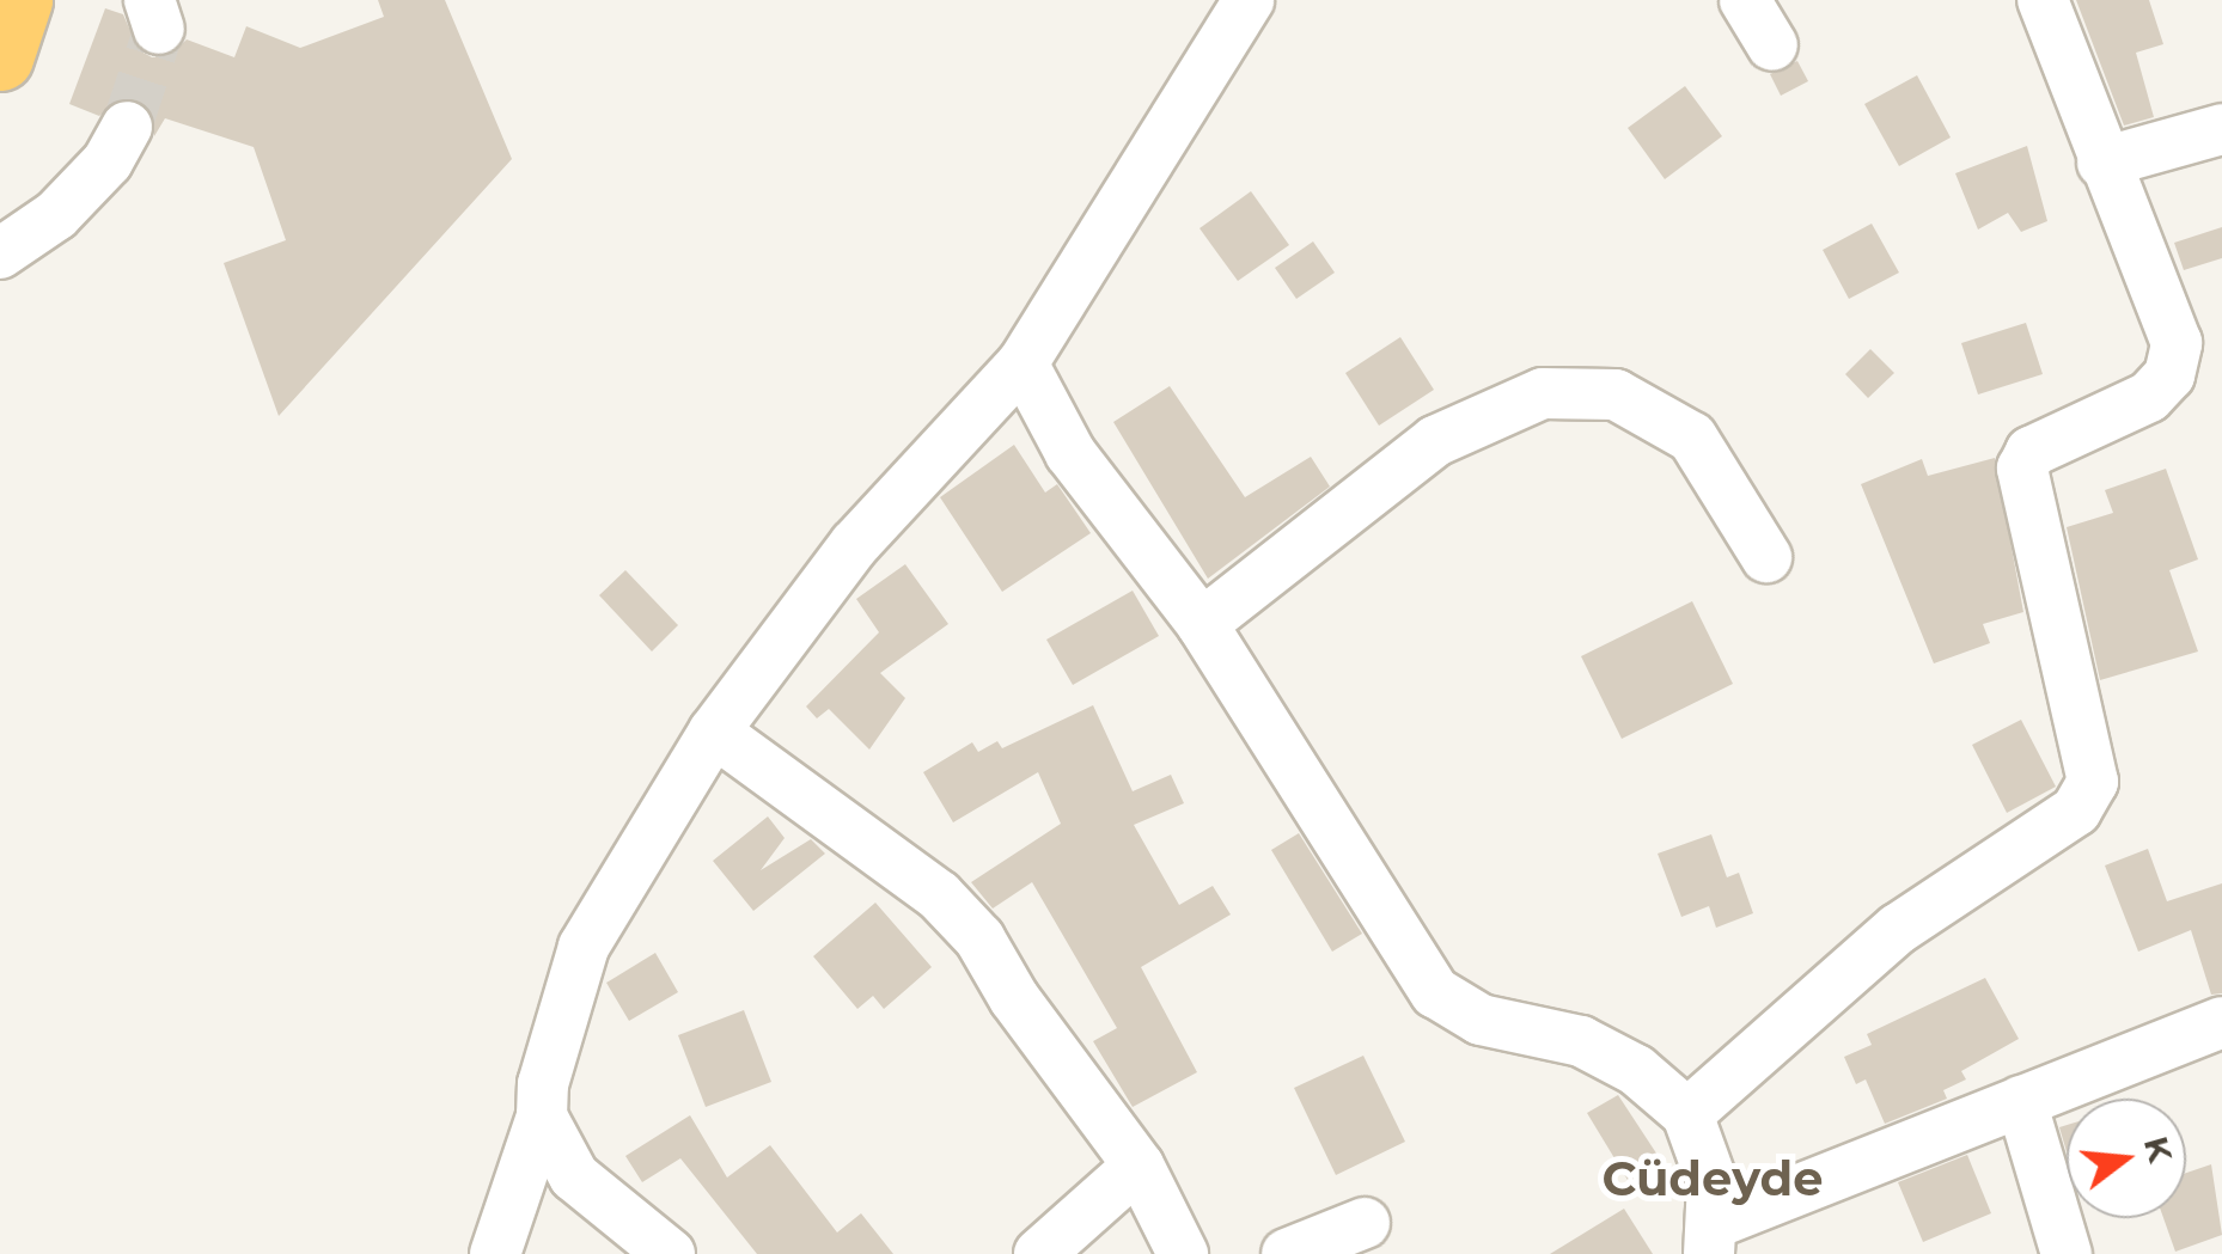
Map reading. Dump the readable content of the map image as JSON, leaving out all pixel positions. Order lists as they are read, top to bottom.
{
  "districts": ["Cüdeyde"],
  "north": "right"
}
